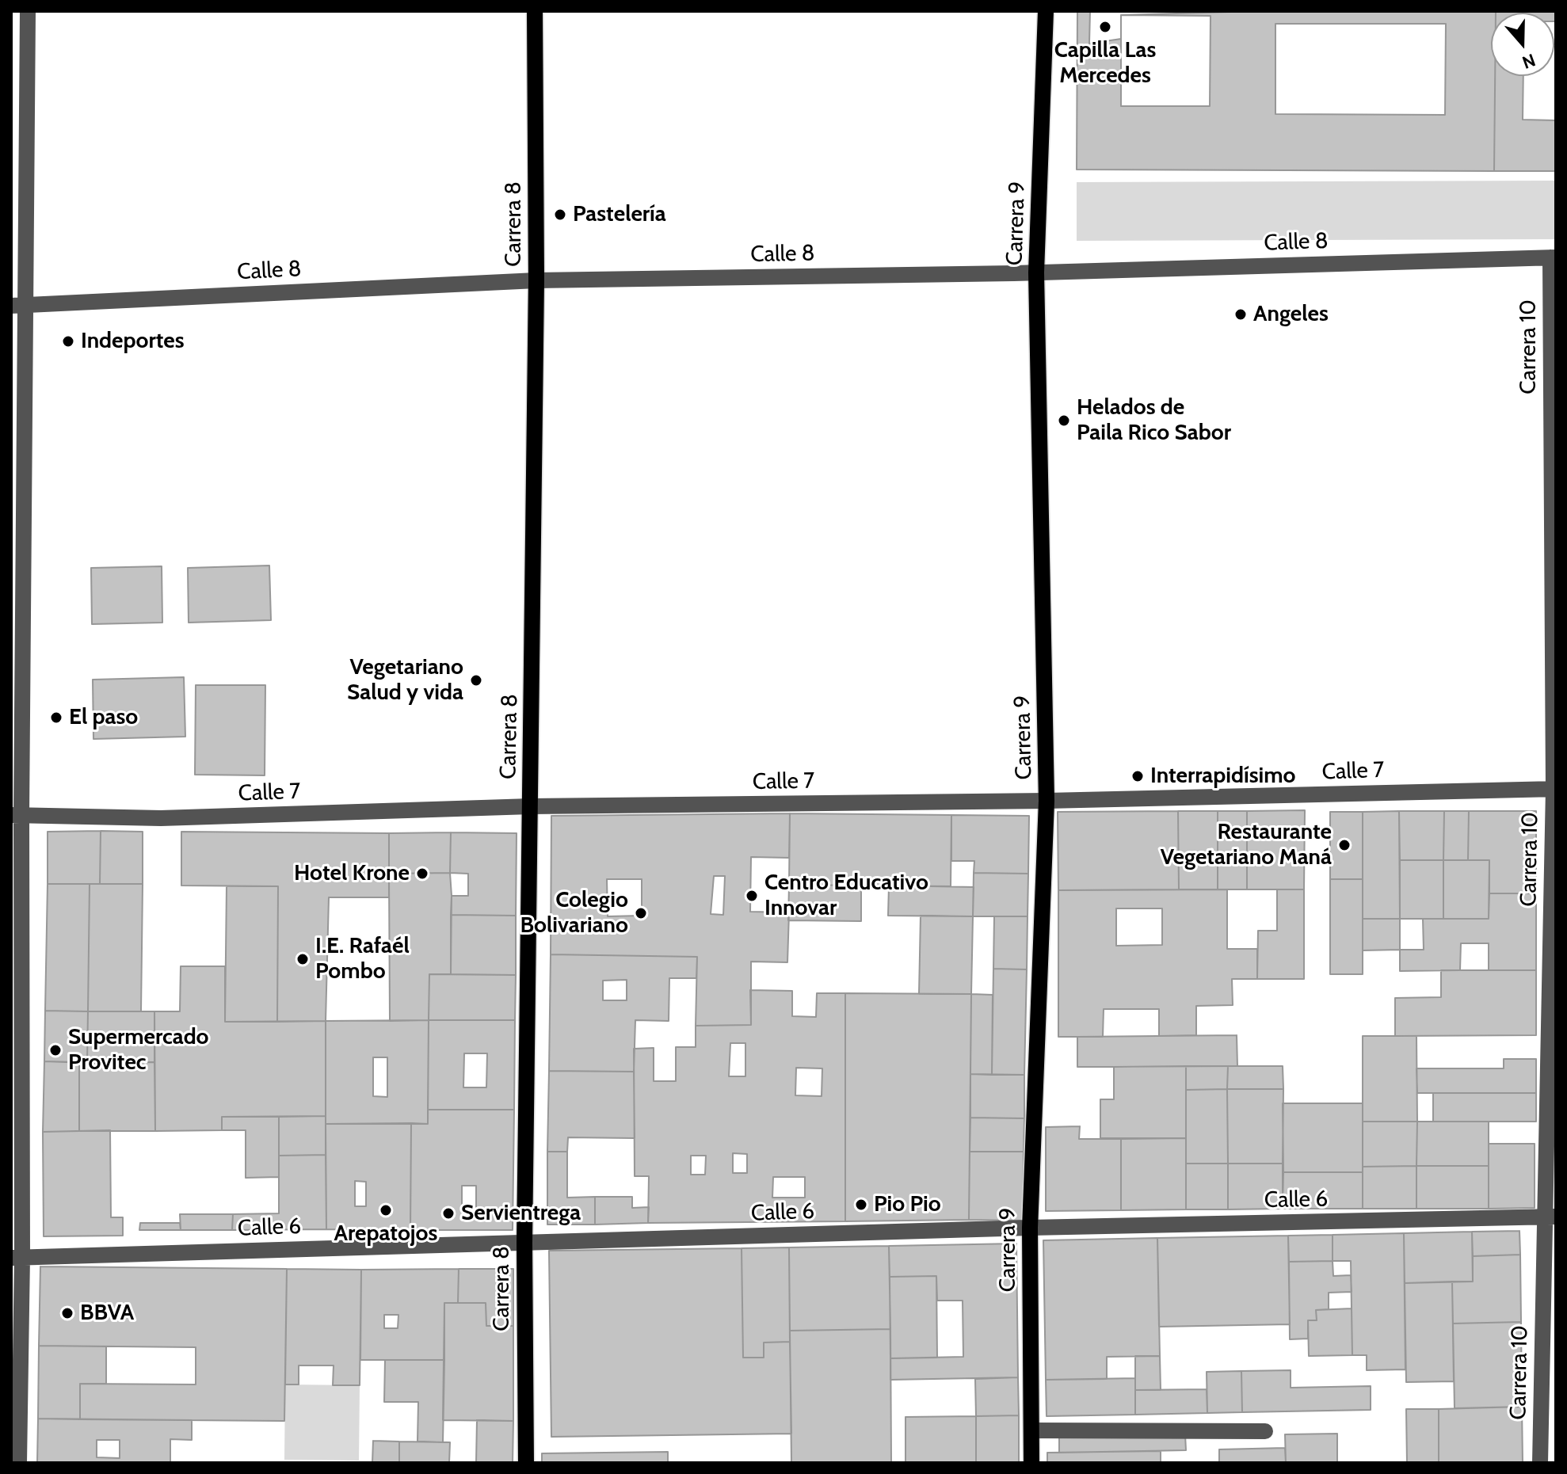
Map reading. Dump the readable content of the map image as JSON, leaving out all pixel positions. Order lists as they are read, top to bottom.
{
  "streets": {
    "main road": ["Carrera 9", "Carrera 8"],
    "street": [
      "Calle 8",
      "Carrera 10",
      "Calle 7",
      "Calle 6"
    ]
  },
  "crossings": [
    ["Carrera 9", "Calle 8"],
    ["Carrera 9", "Calle 7"],
    ["Carrera 9", "Calle 6"],
    ["Carrera 8", "Calle 8"],
    ["Carrera 8", "Calle 7"],
    ["Carrera 8", "Calle 6"],
    ["Calle 8", "Carrera 10"],
    ["Carrera 10", "Calle 7"],
    ["Carrera 10", "Calle 6"]
  ],
  "places": [
    "Capilla Las Mercedes",
    "Pastelería",
    "Angeles",
    "Indeportes",
    "Helados de Paila Rico Sabor",
    "Vegetariano Salud y vida",
    "El paso",
    "Interrapidísimo",
    "Restaurante Vegetariano Maná",
    "Hotel Krone",
    "Centro Educativo Innovar",
    "Colegio Bolivariano",
    "I.E. Rafaél Pombo",
    "Supermercado Provitec",
    "Pio Pio",
    "Arepatojos",
    "Servientrega",
    "BBVA"
  ],
  "north": "bottom"
}
